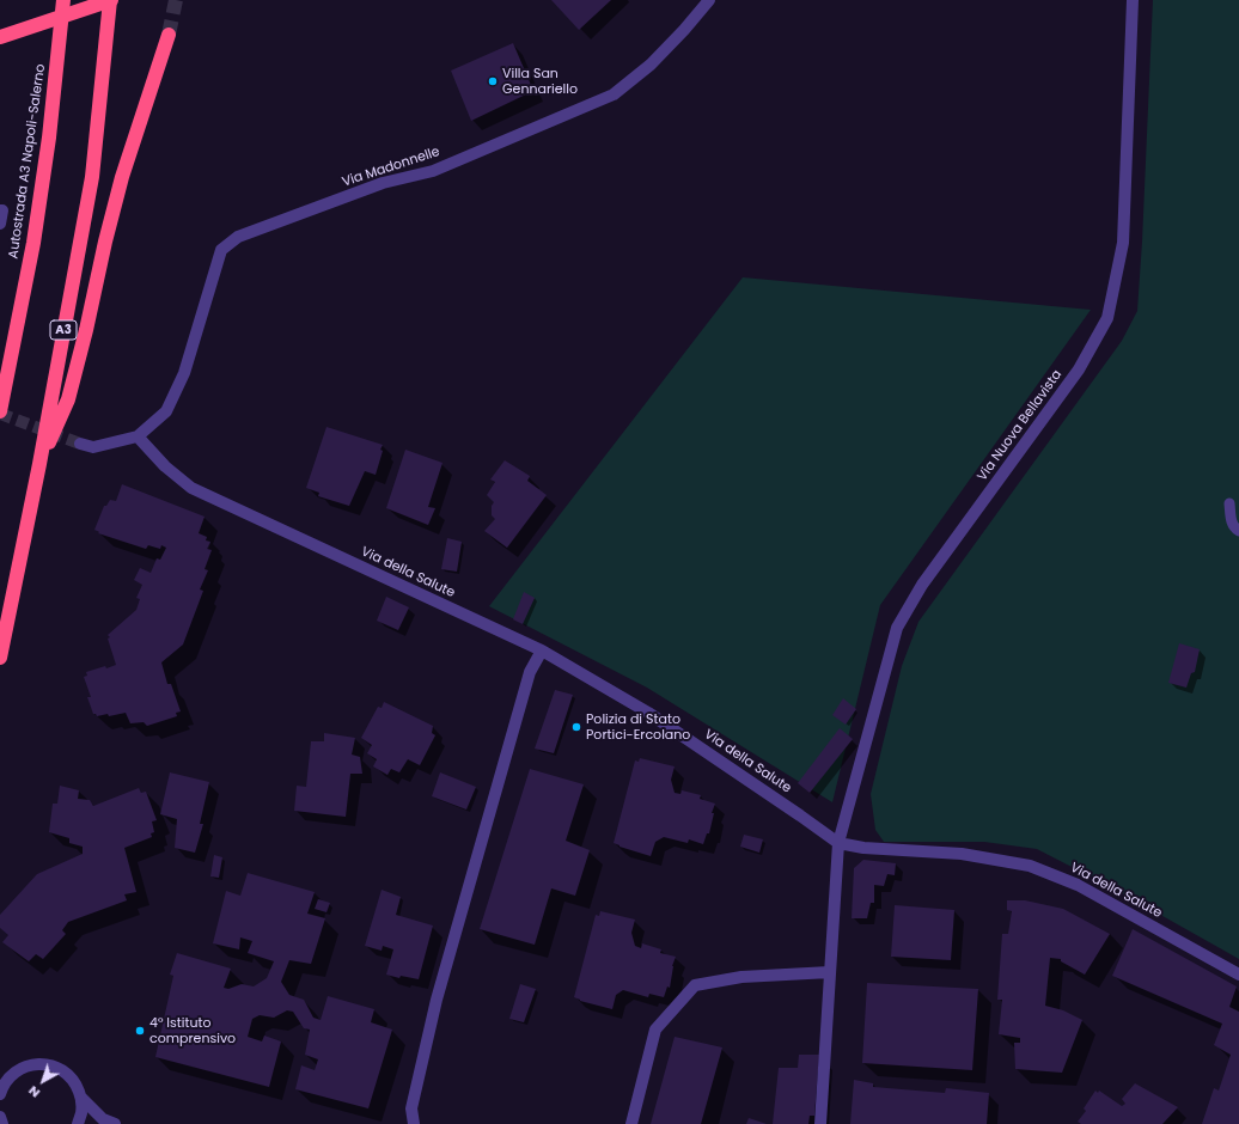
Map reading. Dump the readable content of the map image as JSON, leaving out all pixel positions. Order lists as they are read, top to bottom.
{
  "streets": {
    "highway": ["Autostrada A3 Napoli-Salerno", "A3"],
    "street": ["Via Madonnelle", "Via Nuova Bellavista", "Via della Salute"]
  },
  "crossings": [
    ["Via Madonnelle", "Via della Salute"],
    ["Via Nuova Bellavista", "Via della Salute"]
  ],
  "places": ["Villa San Gennariello", "Polizia di Stato Portici-Ercolano", "4° Istituto comprensivo"],
  "north": "bottom left"
}
